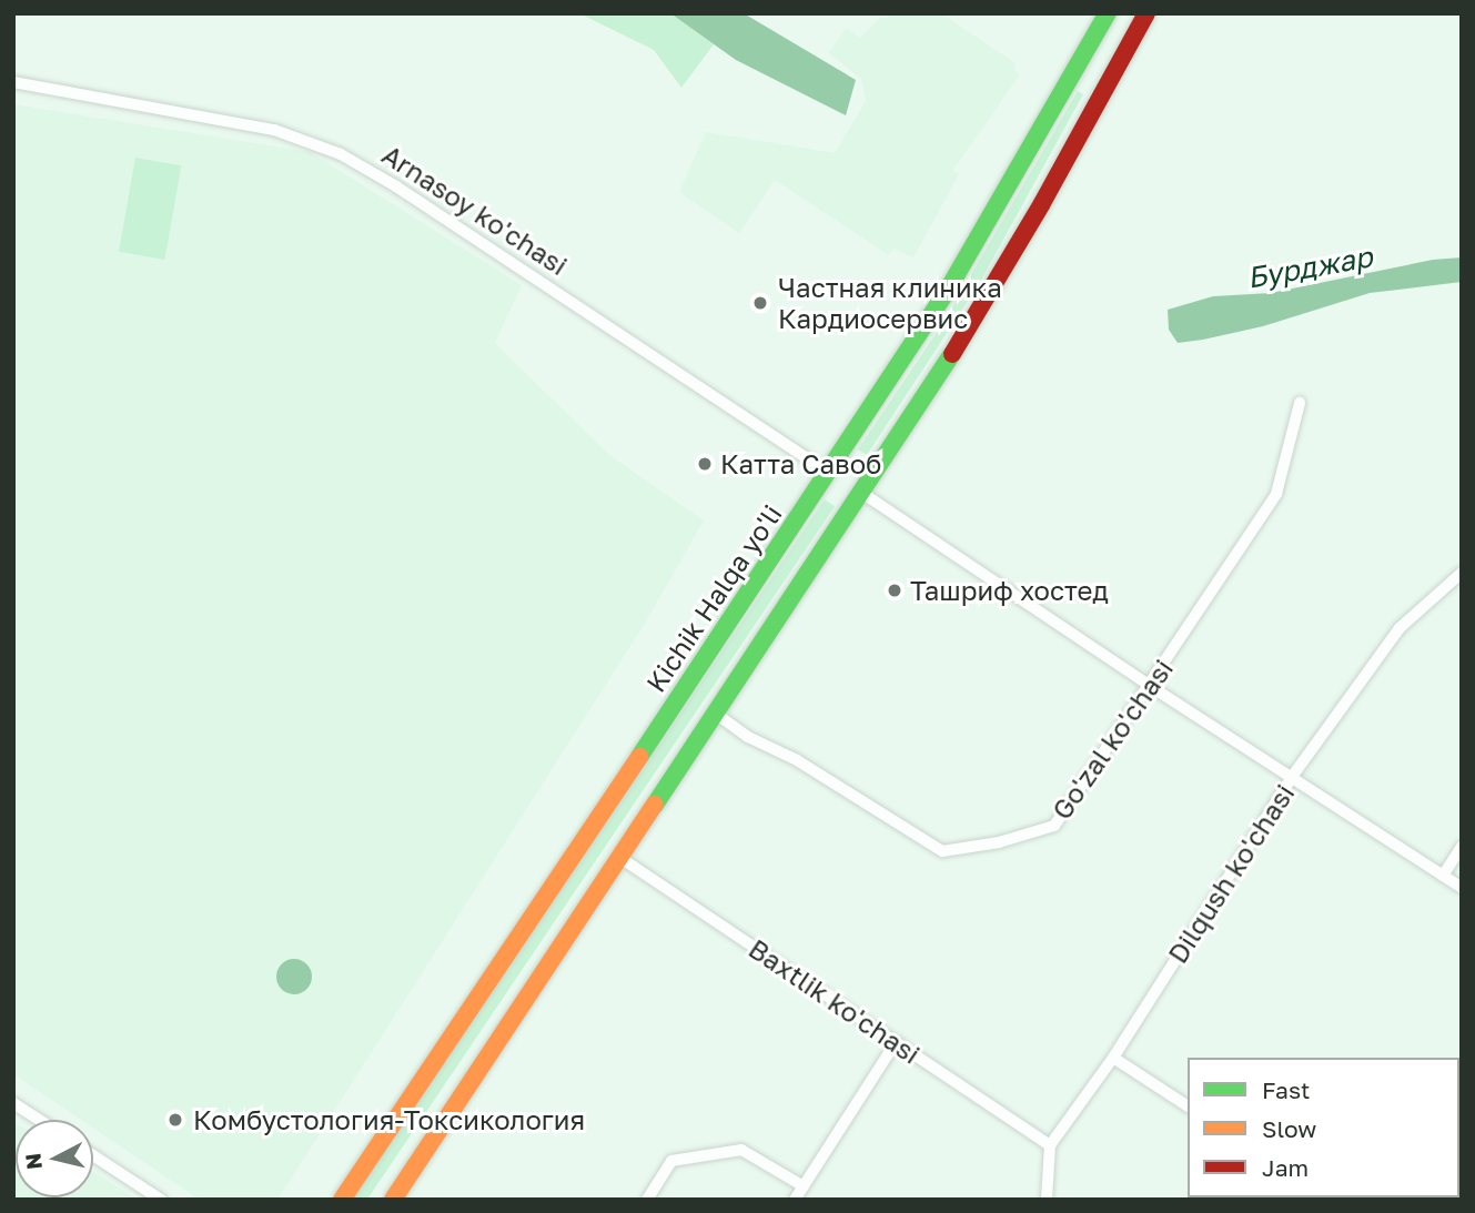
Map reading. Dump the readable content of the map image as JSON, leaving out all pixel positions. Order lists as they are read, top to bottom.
{
  "streets": {
    "highway": ["Arnasoy ko'chasi", "Kichik Halqa yo'li"],
    "street": ["Go'zal ko'chasi", "Dilqush ko'chasi", "Baxtlik ko'chasi"]
  },
  "crossings": [
    ["Arnasoy ko'chasi", "Kichik Halqa yo'li"],
    ["Dilqush ko'chasi", "Baxtlik ko'chasi"]
  ],
  "water": ["Бурджар"],
  "places": [
    "Частная клиника Кардиосервис",
    "Катта Савоб",
    "Ташриф хостед",
    "Комбустология-Токсикология"
  ],
  "legend": ["Fast", "Slow", "Jam"],
  "north": "left"
}
